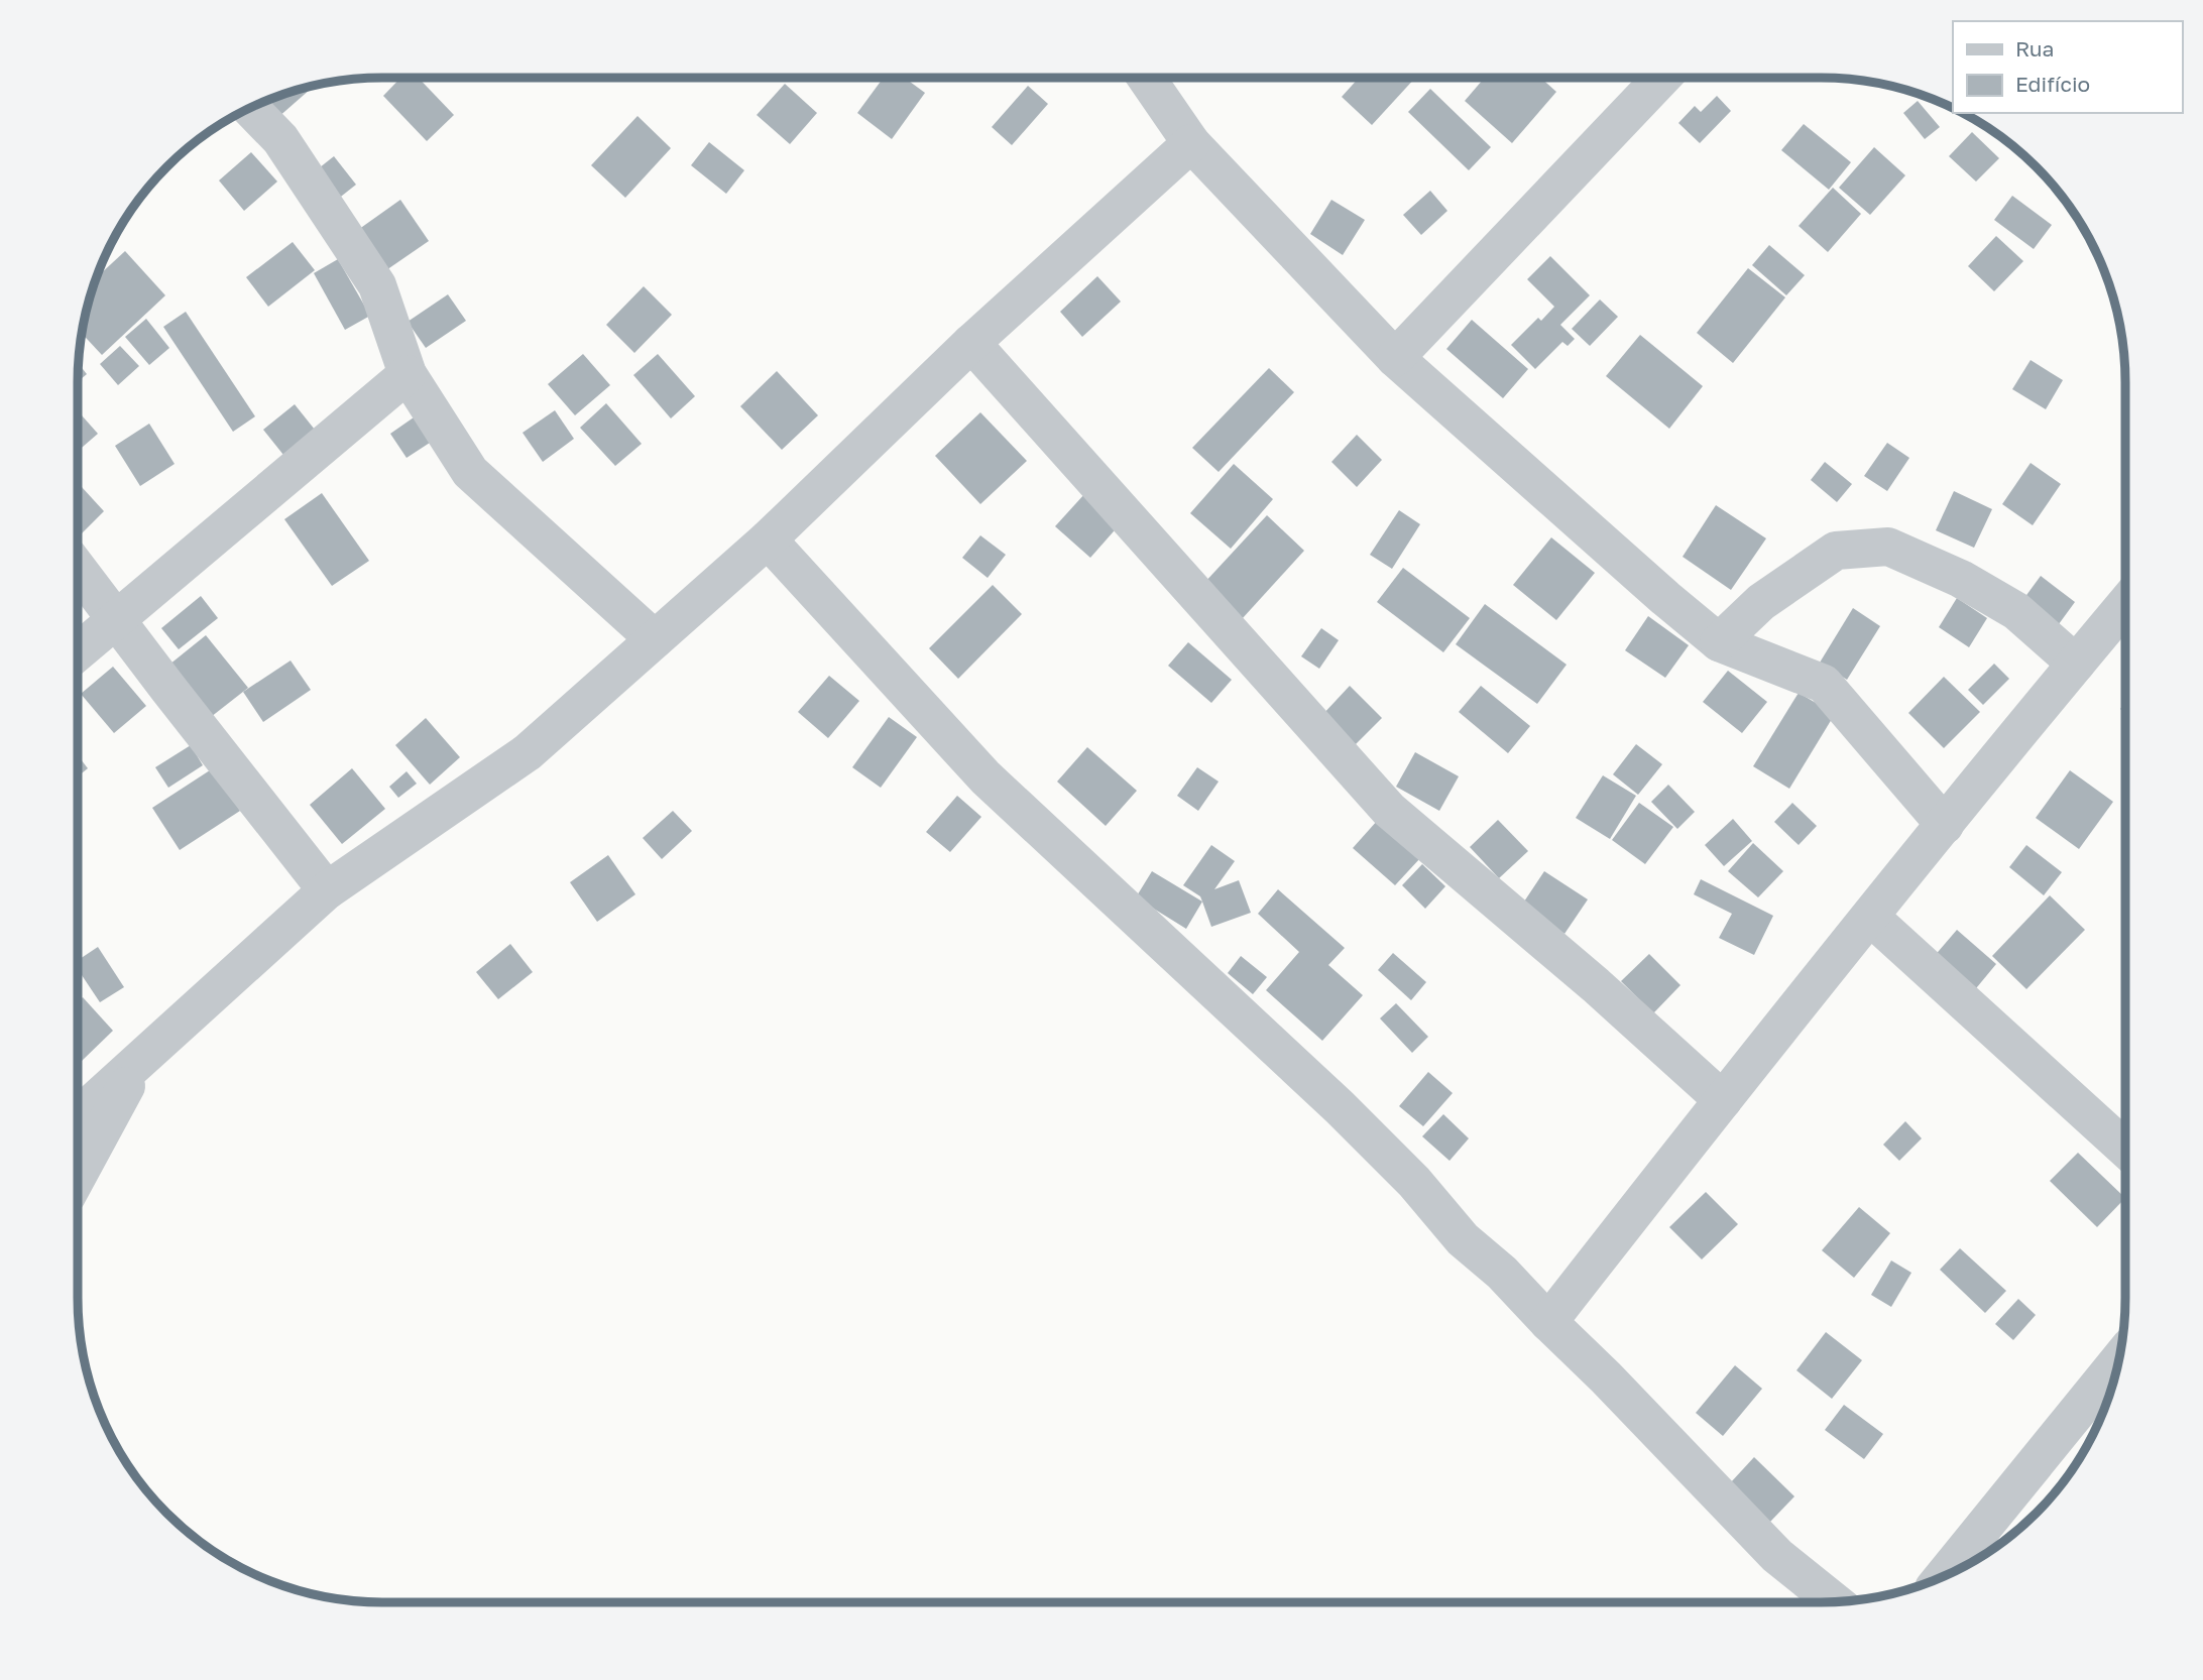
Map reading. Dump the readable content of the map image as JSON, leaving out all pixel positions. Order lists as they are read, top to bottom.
{
  "legend": ["Rua", "Edifício"]
}
